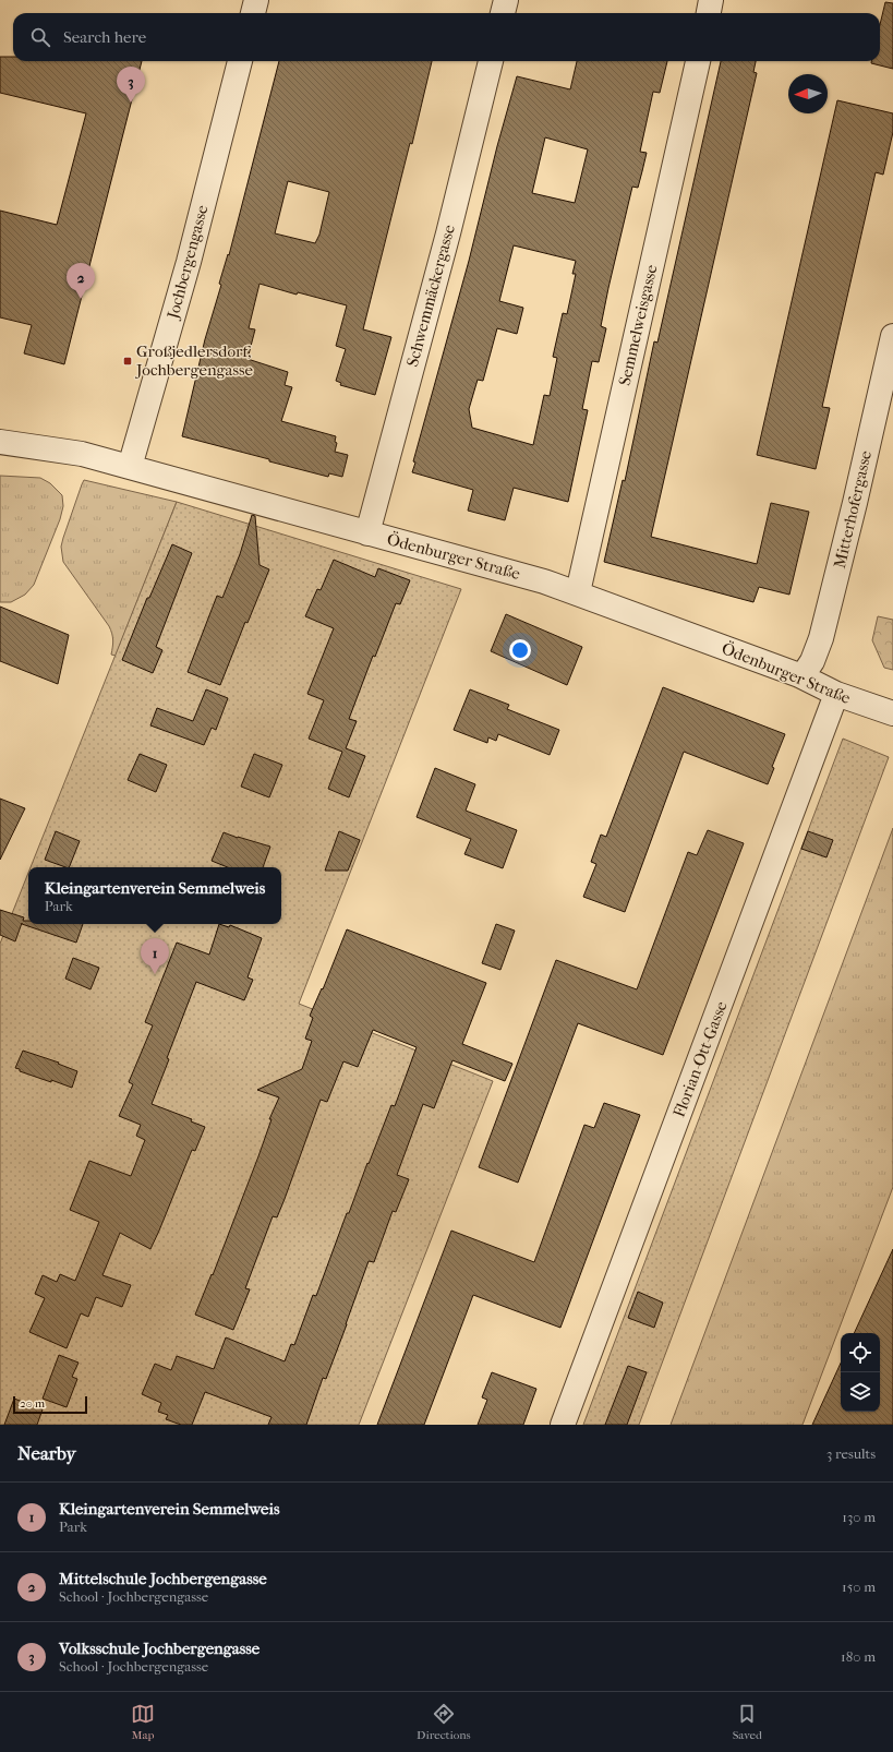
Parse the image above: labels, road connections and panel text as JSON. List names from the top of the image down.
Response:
{
  "streets": {
    "street": [
      "Jochbergengasse",
      "Schwemmäckergasse",
      "Semmelweisgasse",
      "Mitterhofergasse",
      "Ödenburger Straße",
      "Florian-Ott-Gasse"
    ]
  },
  "crossings": [
    ["Jochbergengasse", "Ödenburger Straße"],
    ["Schwemmäckergasse", "Ödenburger Straße"],
    ["Semmelweisgasse", "Ödenburger Straße"],
    ["Mitterhofergasse", "Ödenburger Straße"],
    ["Ödenburger Straße", "Florian-Ott-Gasse"]
  ],
  "places": {
    "transit": ["Großjedlersdorf, Jochbergengasse"]
  },
  "scale_bar": "20 m",
  "north": "left",
  "page": {
    "search": "Search here",
    "pins": ["3", "2", "1"],
    "popup": ["Kleingartenverein Semmelweis", "Park"],
    "scale": "20 m",
    "heading": ["Nearby", "3 results"],
    "list": [
      {
        "mark": "1",
        "name": "Kleingartenverein Semmelweis",
        "note": "Park",
        "value": "130 m"
      },
      {
        "mark": "2",
        "name": "Mittelschule Jochbergengasse",
        "note": "School · Jochbergengasse",
        "value": "150 m"
      },
      {
        "mark": "3",
        "name": "Volksschule Jochbergengasse",
        "note": "School · Jochbergengasse",
        "value": "180 m"
      }
    ],
    "nav": ["Map", "Directions", "Saved"]
  }
}
